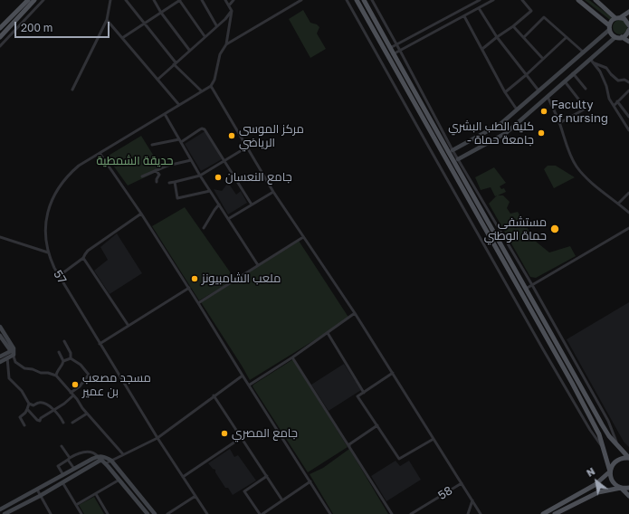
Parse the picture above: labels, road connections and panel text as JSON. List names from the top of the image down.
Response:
{
  "streets": {
    "street": ["57", "58"]
  },
  "parks": ["حديقة الشمطية"],
  "places": [
    "Faculty of nursing",
    "كلية الطب البشري - جامعة حماة",
    "مركز الموسى الرياضي",
    "جامع النعسان",
    "مستشفى حماة الوطني",
    "ملعب الشامبيونز",
    "مسجد مصعب بن عمير",
    "جامع المصري"
  ],
  "scale_bar": "200 m",
  "north": "top left"
}
